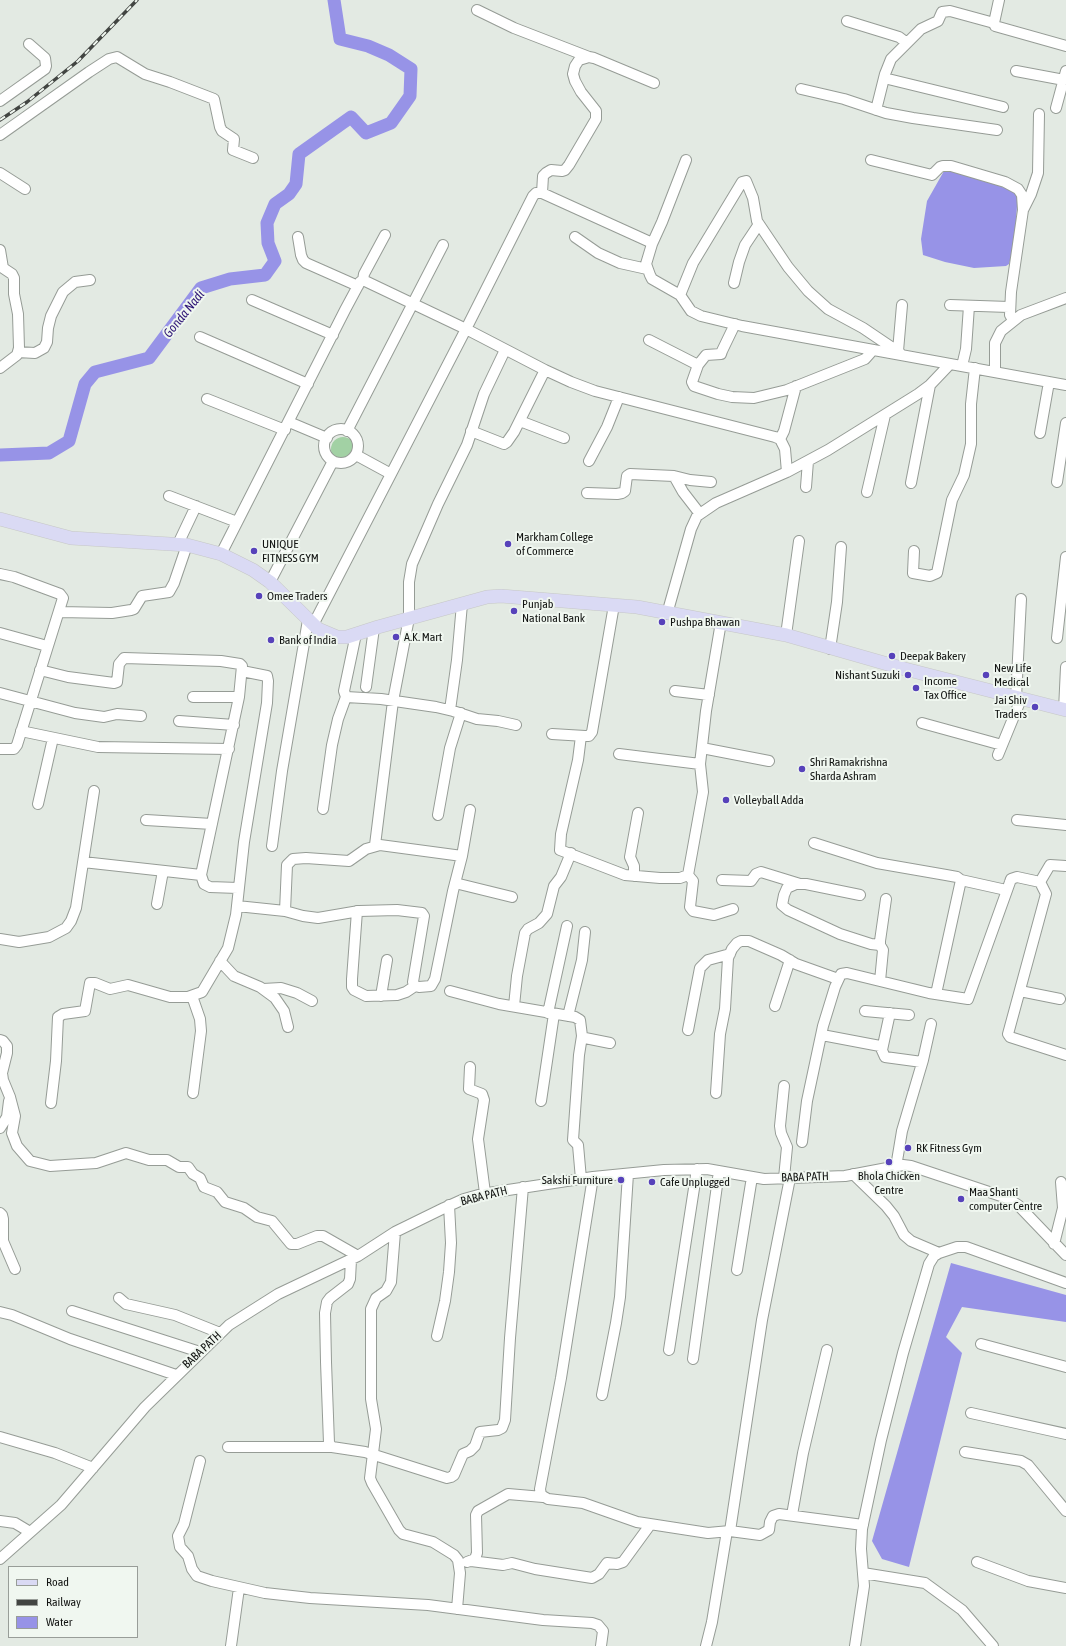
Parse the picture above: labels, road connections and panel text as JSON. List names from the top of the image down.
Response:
{
  "streets": {
    "street": ["BABA PATH"]
  },
  "water": ["Gonda Nadi"],
  "places": [
    "Markham College of Commerce",
    "UNIQUE FITNESS GYM",
    "Omee Traders",
    "Punjab National Bank",
    "Pushpa Bhawan",
    "A.K. Mart",
    "Bank of India",
    "Deepak Bakery",
    "Nishant Suzuki",
    "New Life Medical",
    "Income Tax Office",
    "Jai Shiv Traders",
    "Shri Ramakrishna Sharda Ashram",
    "Volleyball Adda",
    "RK Fitness Gym",
    "Bhola Chicken Centre",
    "Sakshi Furniture",
    "Cafe Unplugged",
    "Maa Shanti computer Centre"
  ],
  "legend": ["Road", "Railway", "Water"]
}
